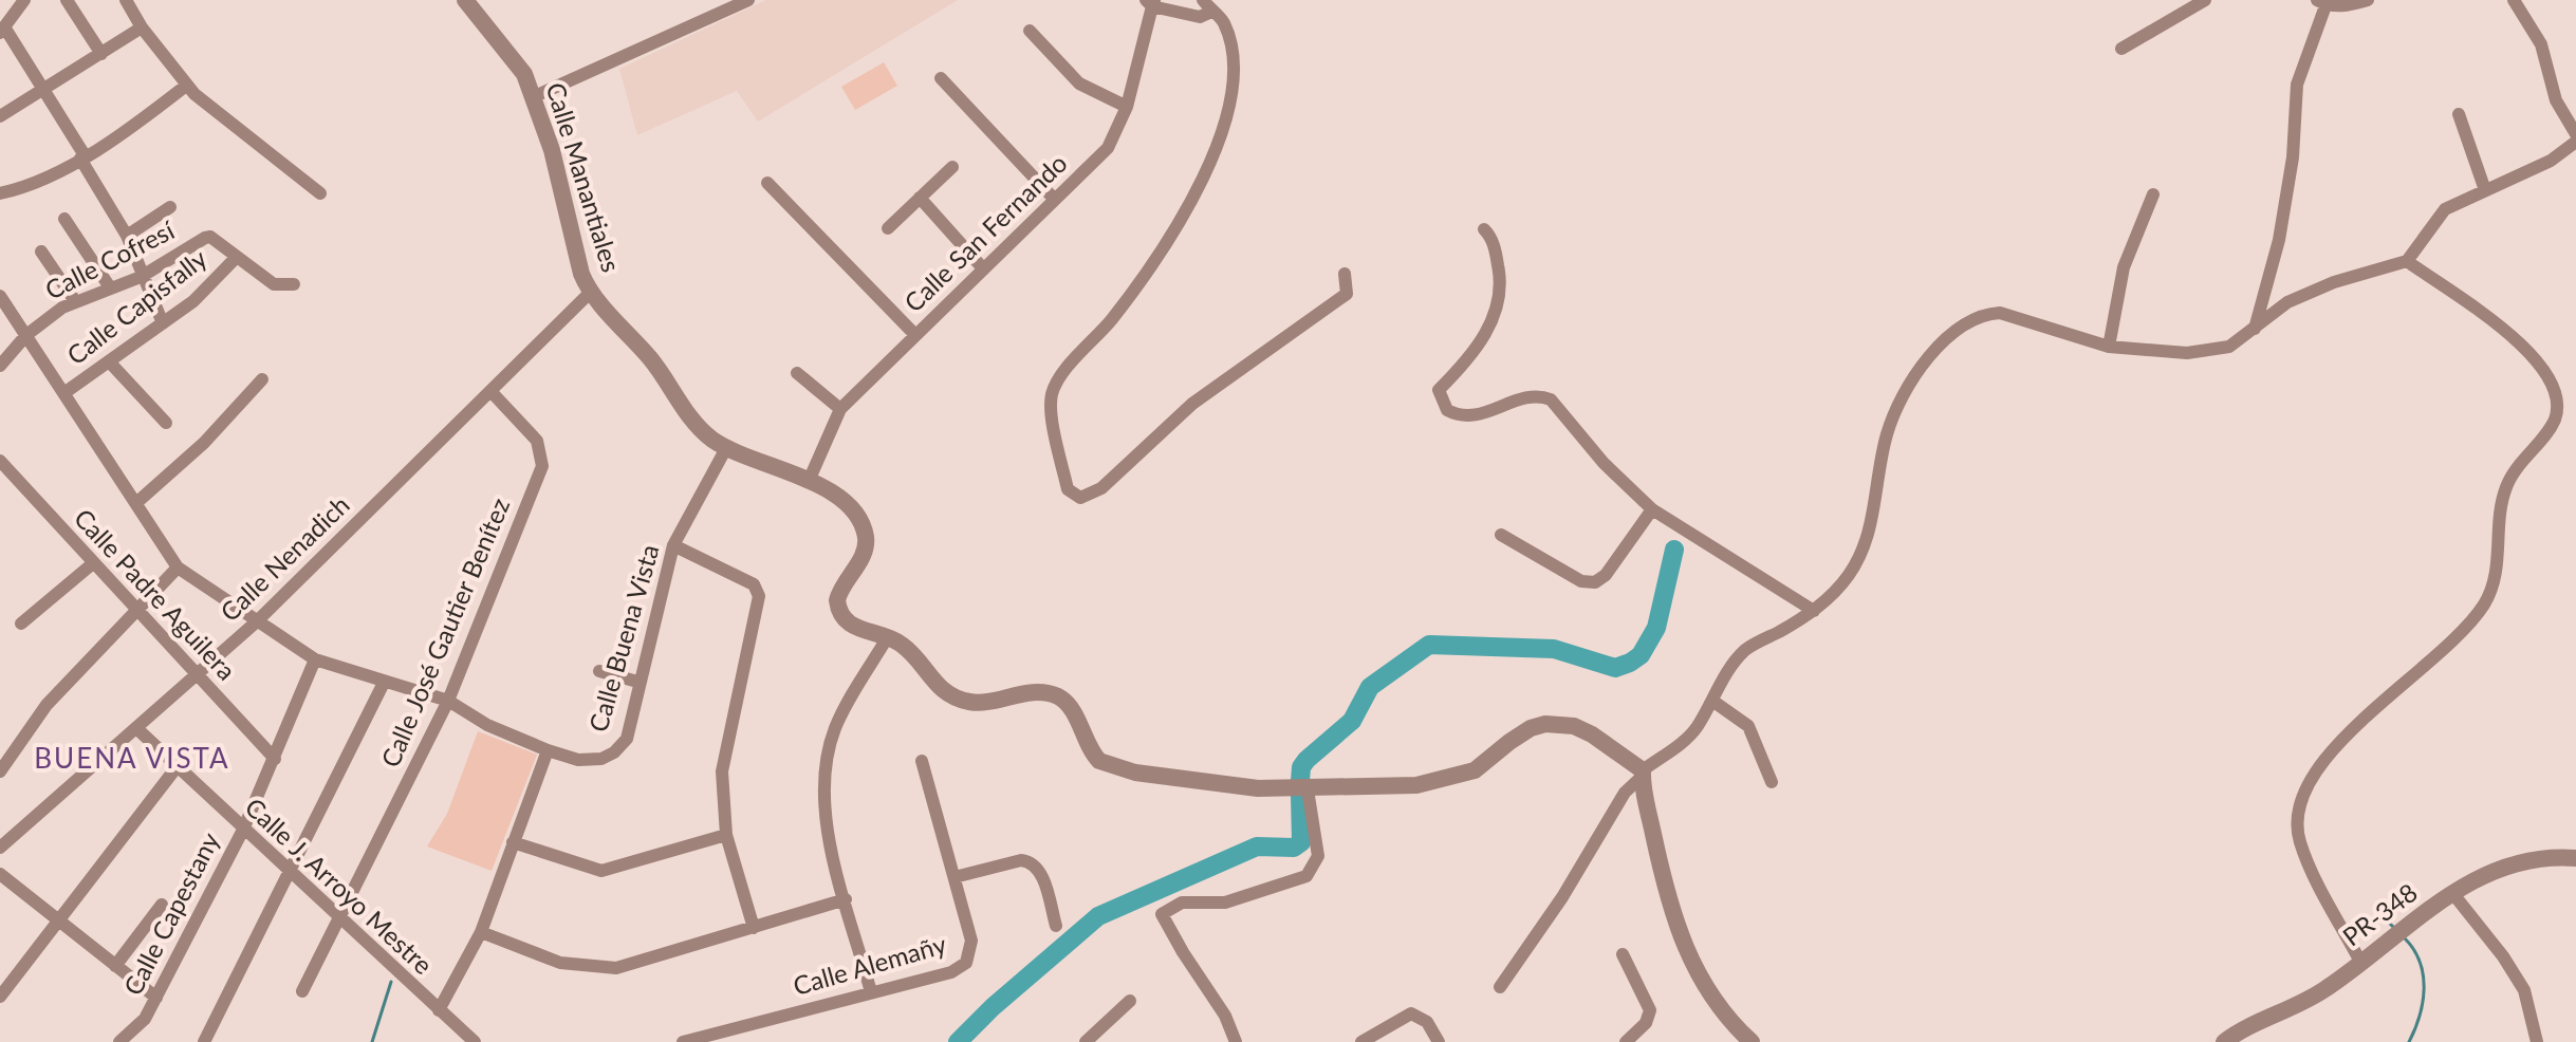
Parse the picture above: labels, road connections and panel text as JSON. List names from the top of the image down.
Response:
{
  "streets": {
    "street": [
      "Calle Manantiales",
      "Calle San Fernando",
      "Calle Cofresí",
      "Calle Capisfally",
      "Calle Nenadich",
      "Calle Padre Aguilera",
      "Calle José Gautier Benítez",
      "Calle Buena Vista",
      "Calle J. Arroyo Mestre",
      "Calle Capestany",
      "PR-348",
      "Calle Alemañy"
    ]
  },
  "crossings": [
    ["Calle Manantiales", "Calle San Fernando"],
    ["Calle Manantiales", "Calle Nenadich"],
    ["Calle Manantiales", "Calle Buena Vista"],
    ["Calle Cofresí", "Calle Capisfally"],
    ["Calle Cofresí", "Calle Buena Vista"],
    ["Calle Capisfally", "Calle Buena Vista"],
    ["Calle Nenadich", "Calle Padre Aguilera"],
    ["Calle Nenadich", "Calle José Gautier Benítez"],
    ["Calle Nenadich", "Calle Buena Vista"],
    ["Calle Nenadich", "Calle J. Arroyo Mestre"],
    ["Calle Padre Aguilera", "Calle Capestany"],
    ["Calle José Gautier Benítez", "Calle Buena Vista"],
    ["Calle José Gautier Benítez", "Calle J. Arroyo Mestre"],
    ["Calle Buena Vista", "Calle Capestany"],
    ["Calle J. Arroyo Mestre", "Calle Capestany"]
  ],
  "districts": ["BUENA VISTA"]
}
